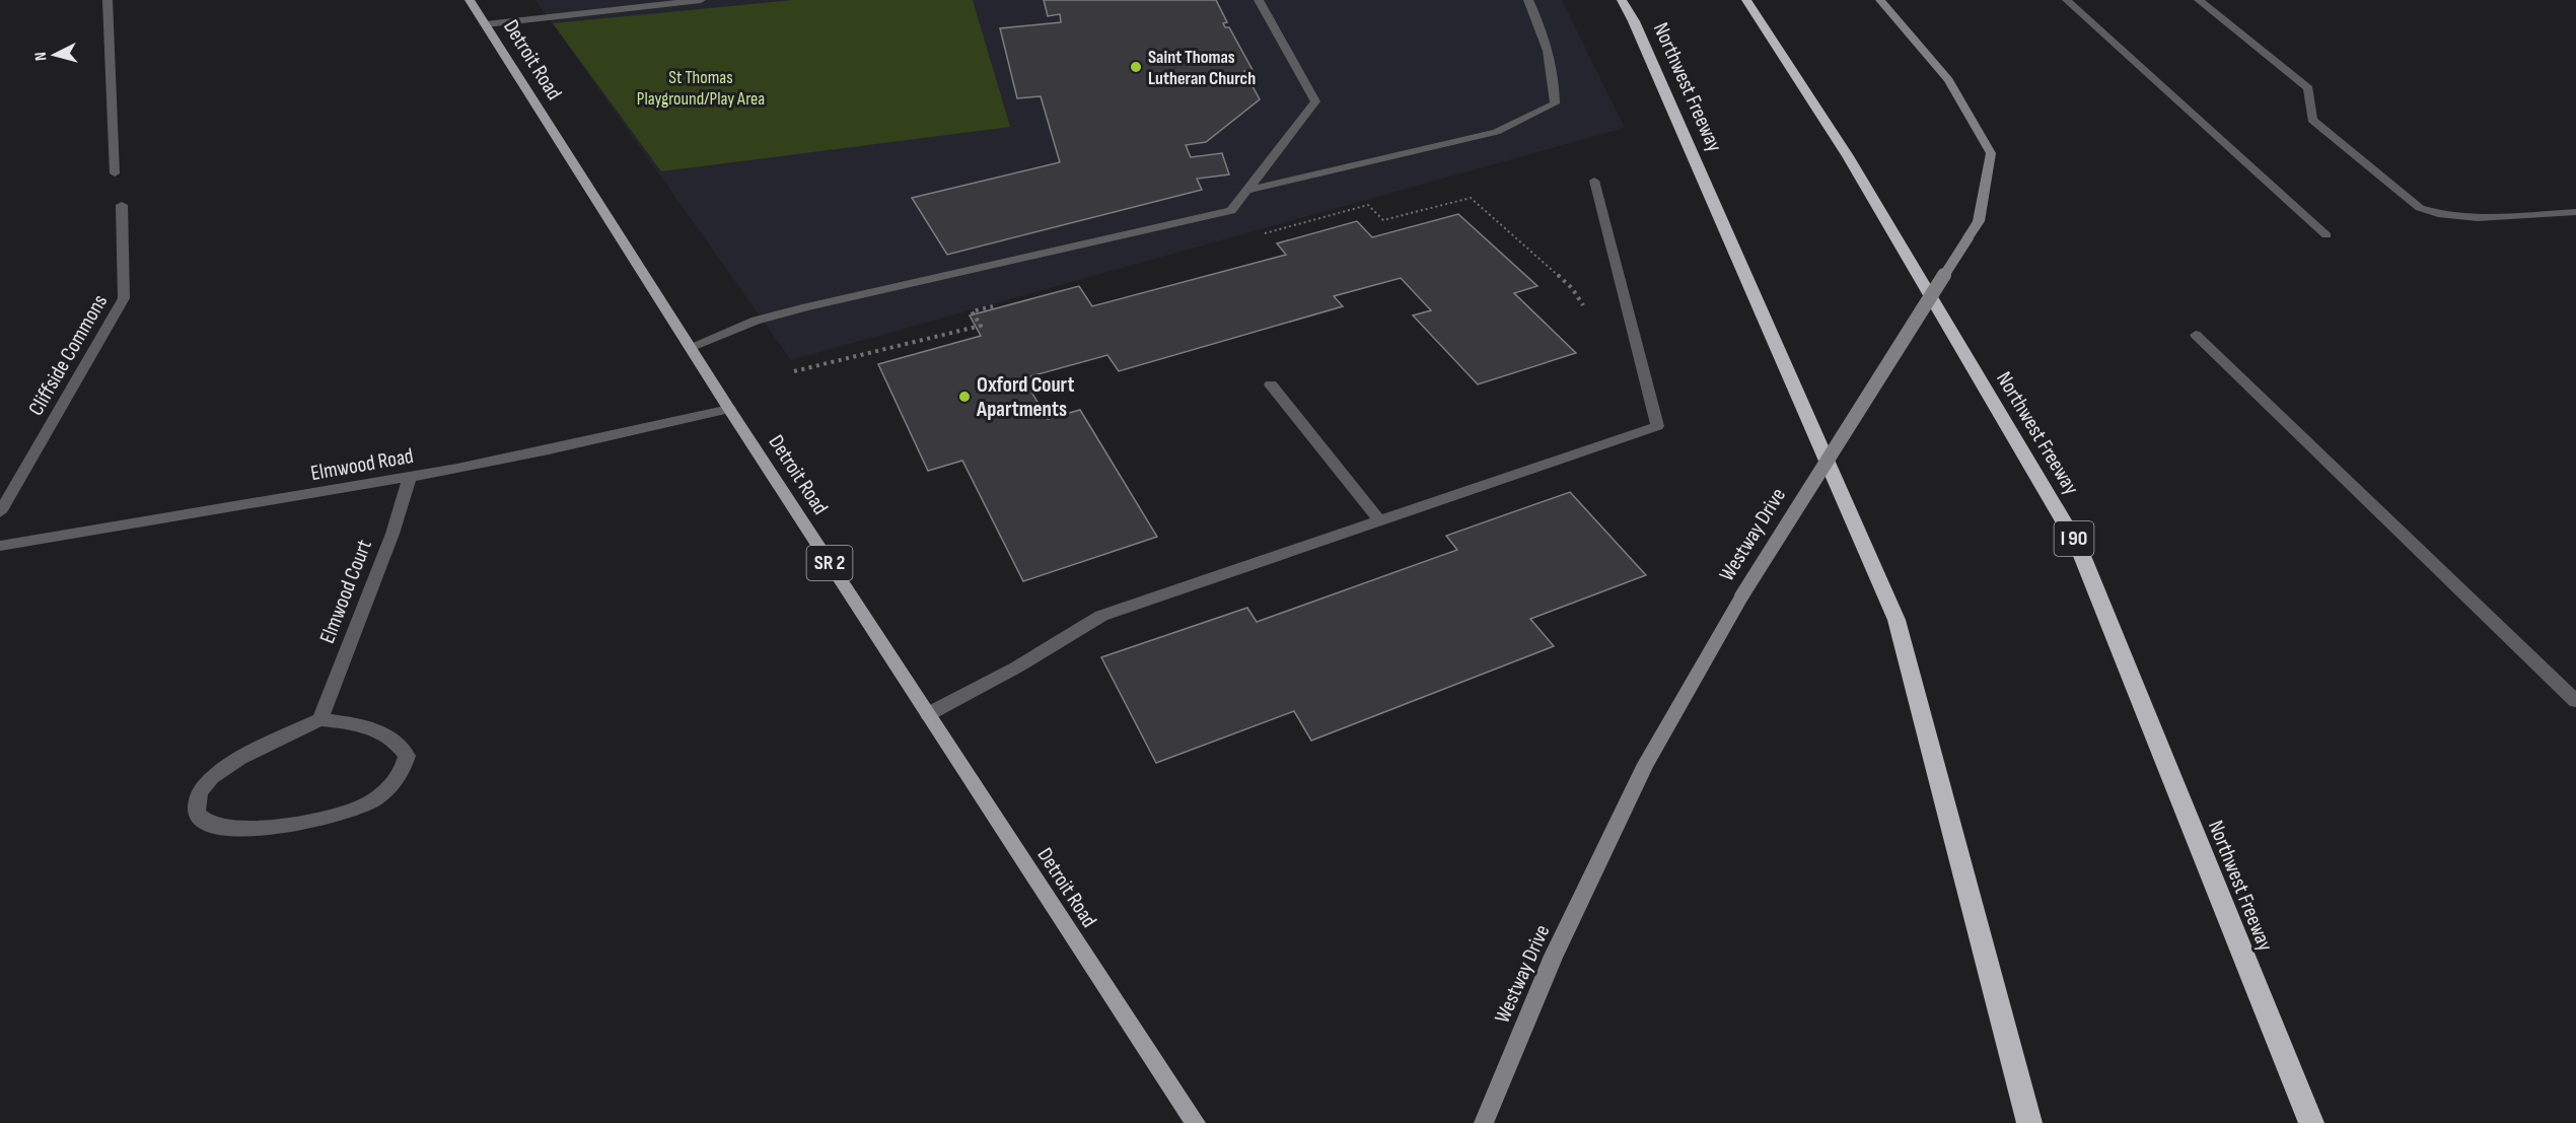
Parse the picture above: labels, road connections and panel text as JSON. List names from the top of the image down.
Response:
{
  "streets": {
    "highway": ["Northwest Freeway", "I 90"],
    "main road": ["Detroit Road", "Westway Drive", "SR 2"],
    "street": ["Cliffside Commons", "Elmwood Road", "Elmwood Court"]
  },
  "crossings": [
    ["Detroit Road", "Elmwood Road"],
    ["Elmwood Road", "Elmwood Court"]
  ],
  "parks": ["St Thomas Playground/Play Area"],
  "places": ["Saint Thomas Lutheran Church", "Oxford Court Apartments"],
  "north": "left"
}
